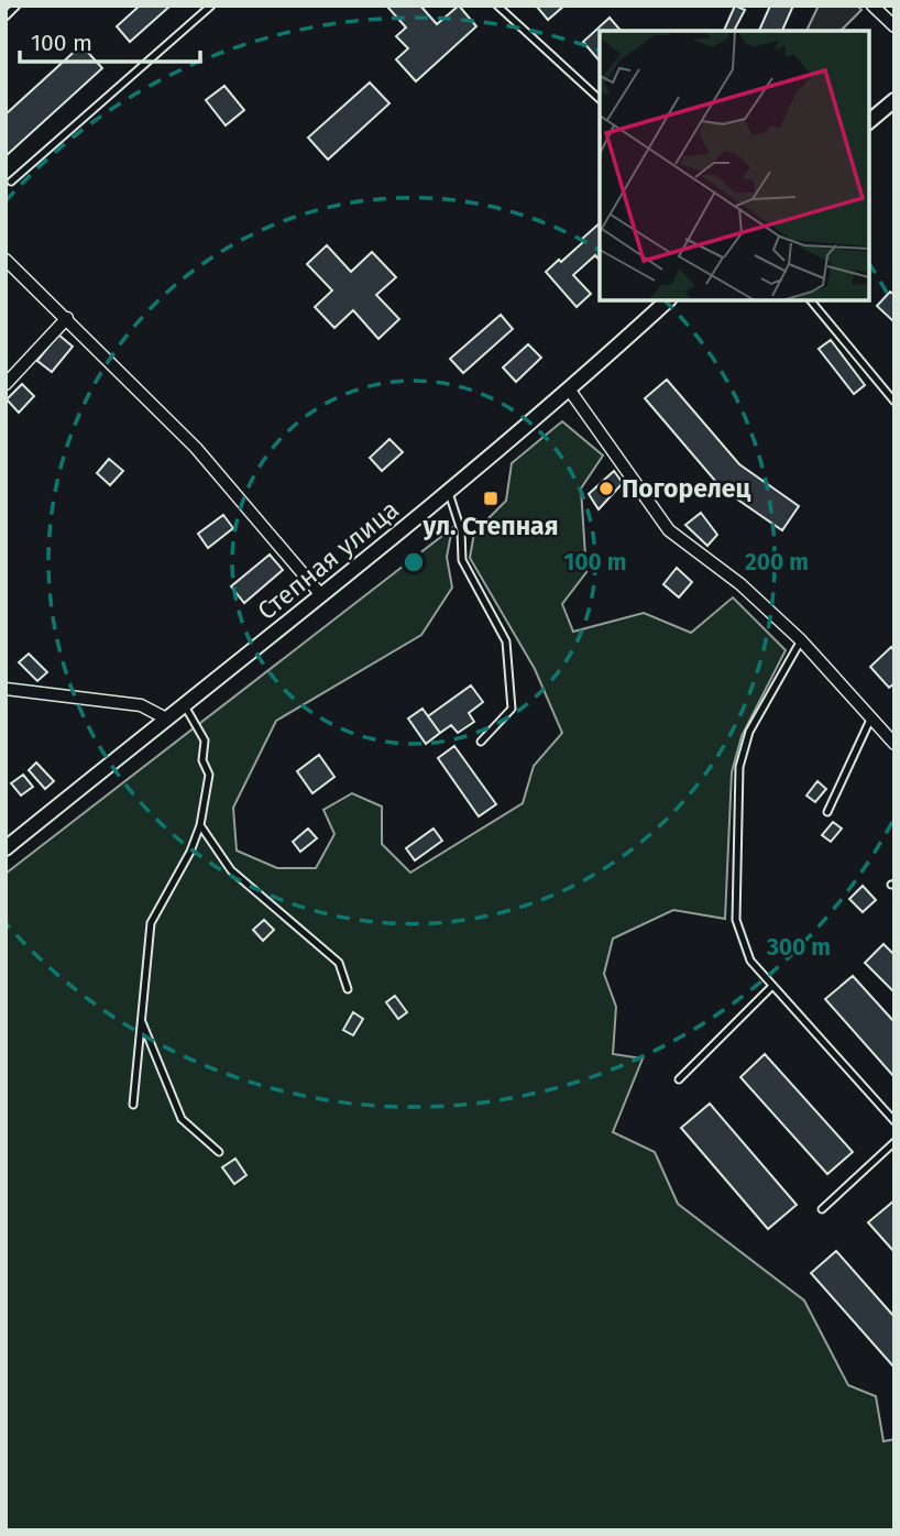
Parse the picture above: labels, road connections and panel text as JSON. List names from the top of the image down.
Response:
{
  "streets": {
    "street": ["Степная улица"]
  },
  "places": {
    "other": ["Погорелец"],
    "transit": ["ул. Степная"]
  },
  "scale_bar": "100 m",
  "rings": ["100 m", "200 m", "300 m"]
}
